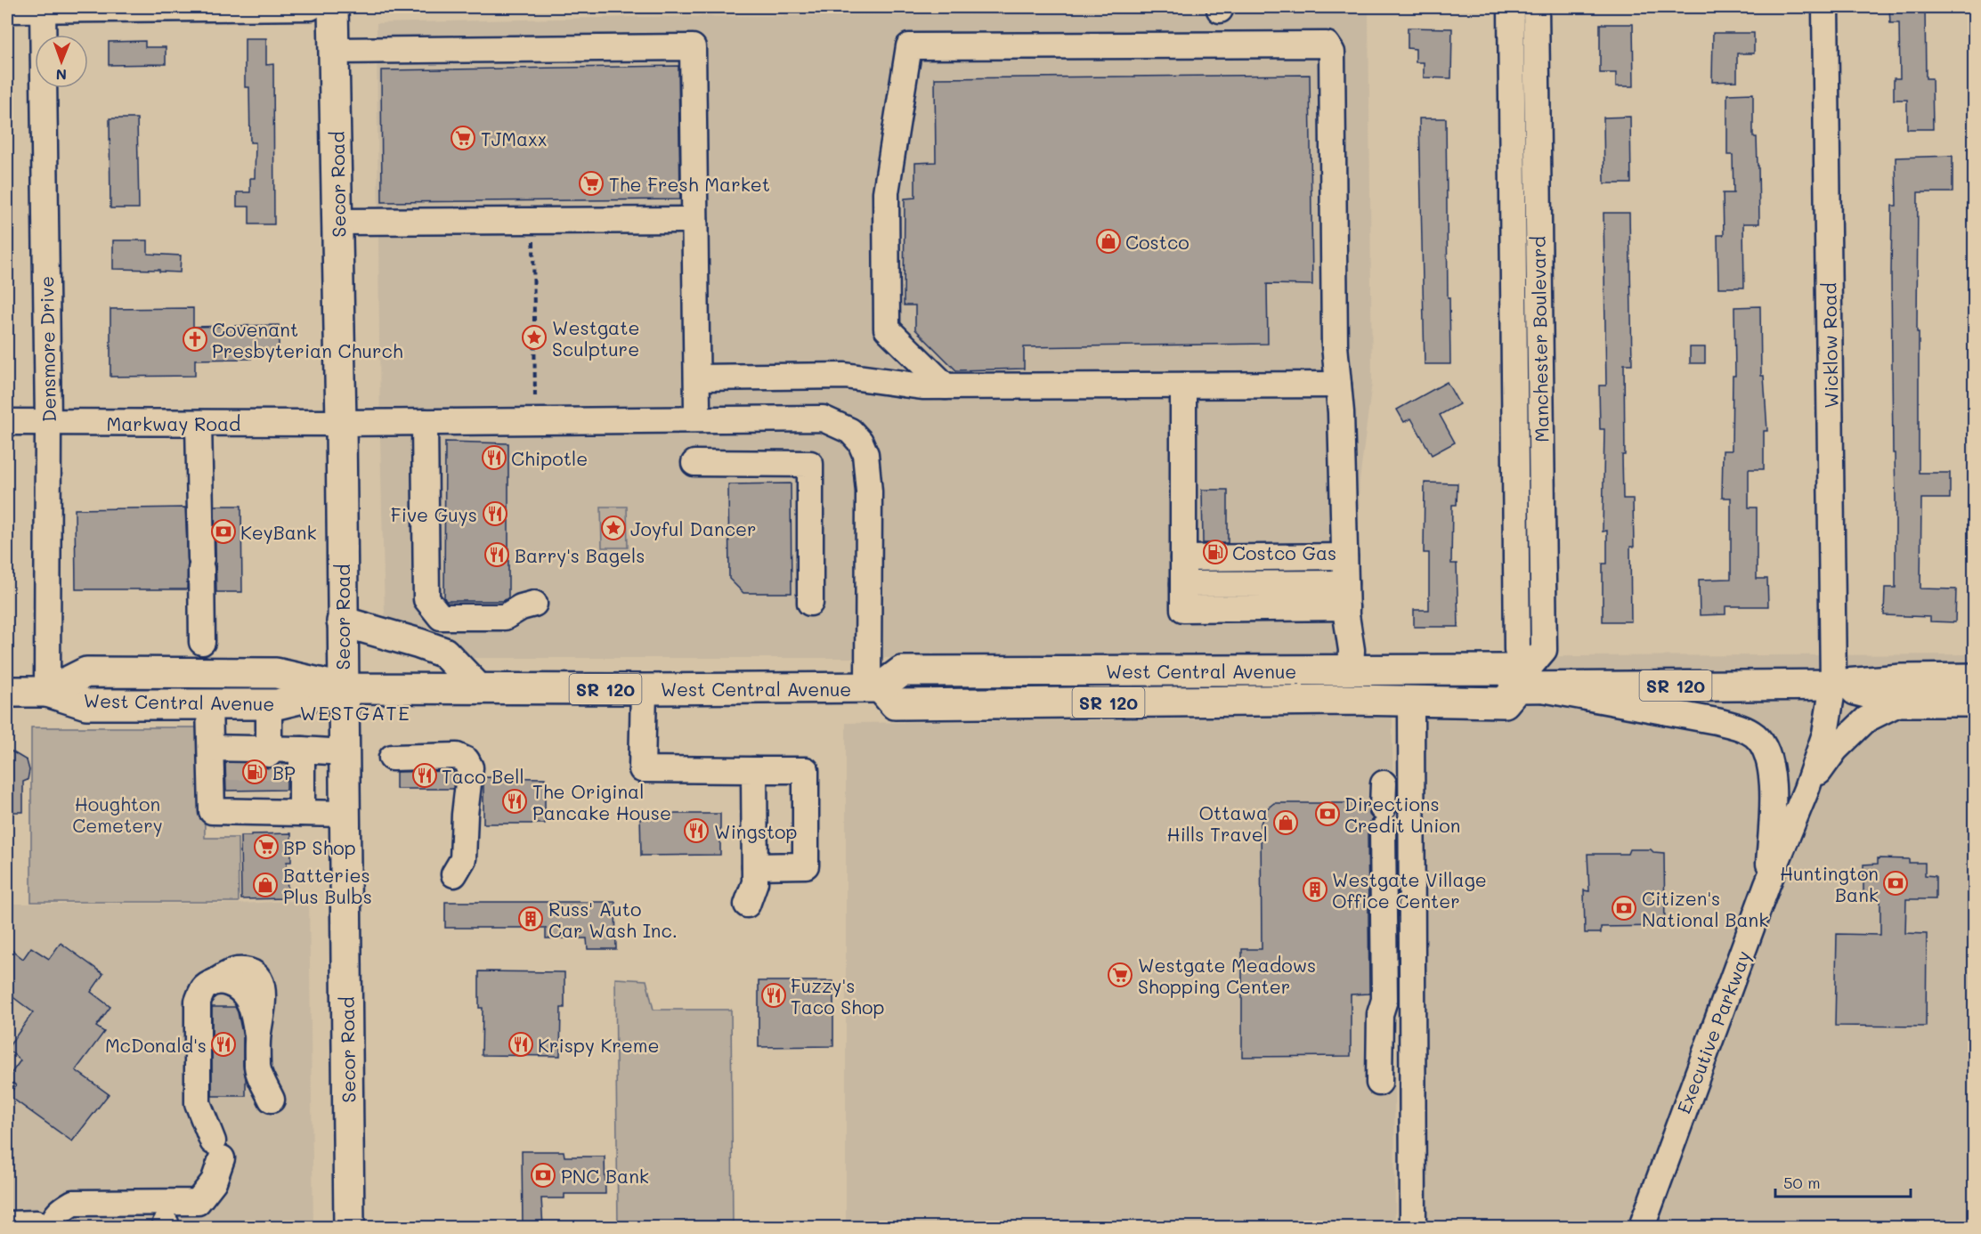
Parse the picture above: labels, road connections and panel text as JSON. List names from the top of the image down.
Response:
{
  "streets": {
    "main road": ["Secor Road", "West Central Avenue", "SR 120"],
    "street": [
      "Manchester Boulevard",
      "Wicklow Road",
      "Densmore Drive",
      "Markway Road",
      "Executive Parkway"
    ]
  },
  "crossings": [
    ["Secor Road", "Markway Road"],
    ["Secor Road", "West Central Avenue"],
    ["Manchester Boulevard", "West Central Avenue"],
    ["Manchester Boulevard", "SR 120"],
    ["Wicklow Road", "SR 120"],
    ["Wicklow Road", "Executive Parkway"],
    ["Densmore Drive", "Markway Road"],
    ["Densmore Drive", "West Central Avenue"],
    ["Markway Road", "West Central Avenue"],
    ["West Central Avenue", "SR 120"],
    ["SR 120", "Executive Parkway"]
  ],
  "districts": ["WESTGATE"],
  "parks": ["Houghton Cemetery"],
  "places": {
    "supermarket": [
      "TJMaxx",
      "The Fresh Market",
      "BP Shop",
      "Westgate Meadows Shopping Center"
    ],
    "shop": ["Costco", "Ottawa Hills Travel", "Batteries Plus Bulbs"],
    "place": ["Westgate Sculpture", "Joyful Dancer"],
    "church": ["Covenant Presbyterian Church"],
    "restaurant": [
      "Chipotle",
      "Five Guys",
      "Barry's Bagels",
      "Taco Bell",
      "The Original Pancake House",
      "Wingstop",
      "Fuzzy's Taco Shop",
      "McDonald's",
      "Krispy Kreme"
    ],
    "bank": [
      "KeyBank",
      "Directions Credit Union",
      "Huntington Bank",
      "Citizen's National Bank",
      "PNC Bank"
    ],
    "fuel station": ["Costco Gas", "BP"],
    "building": ["Westgate Village Office Center", "Russ' Auto Car Wash Inc."]
  },
  "scale_bar": "50 m",
  "north": "bottom"
}
